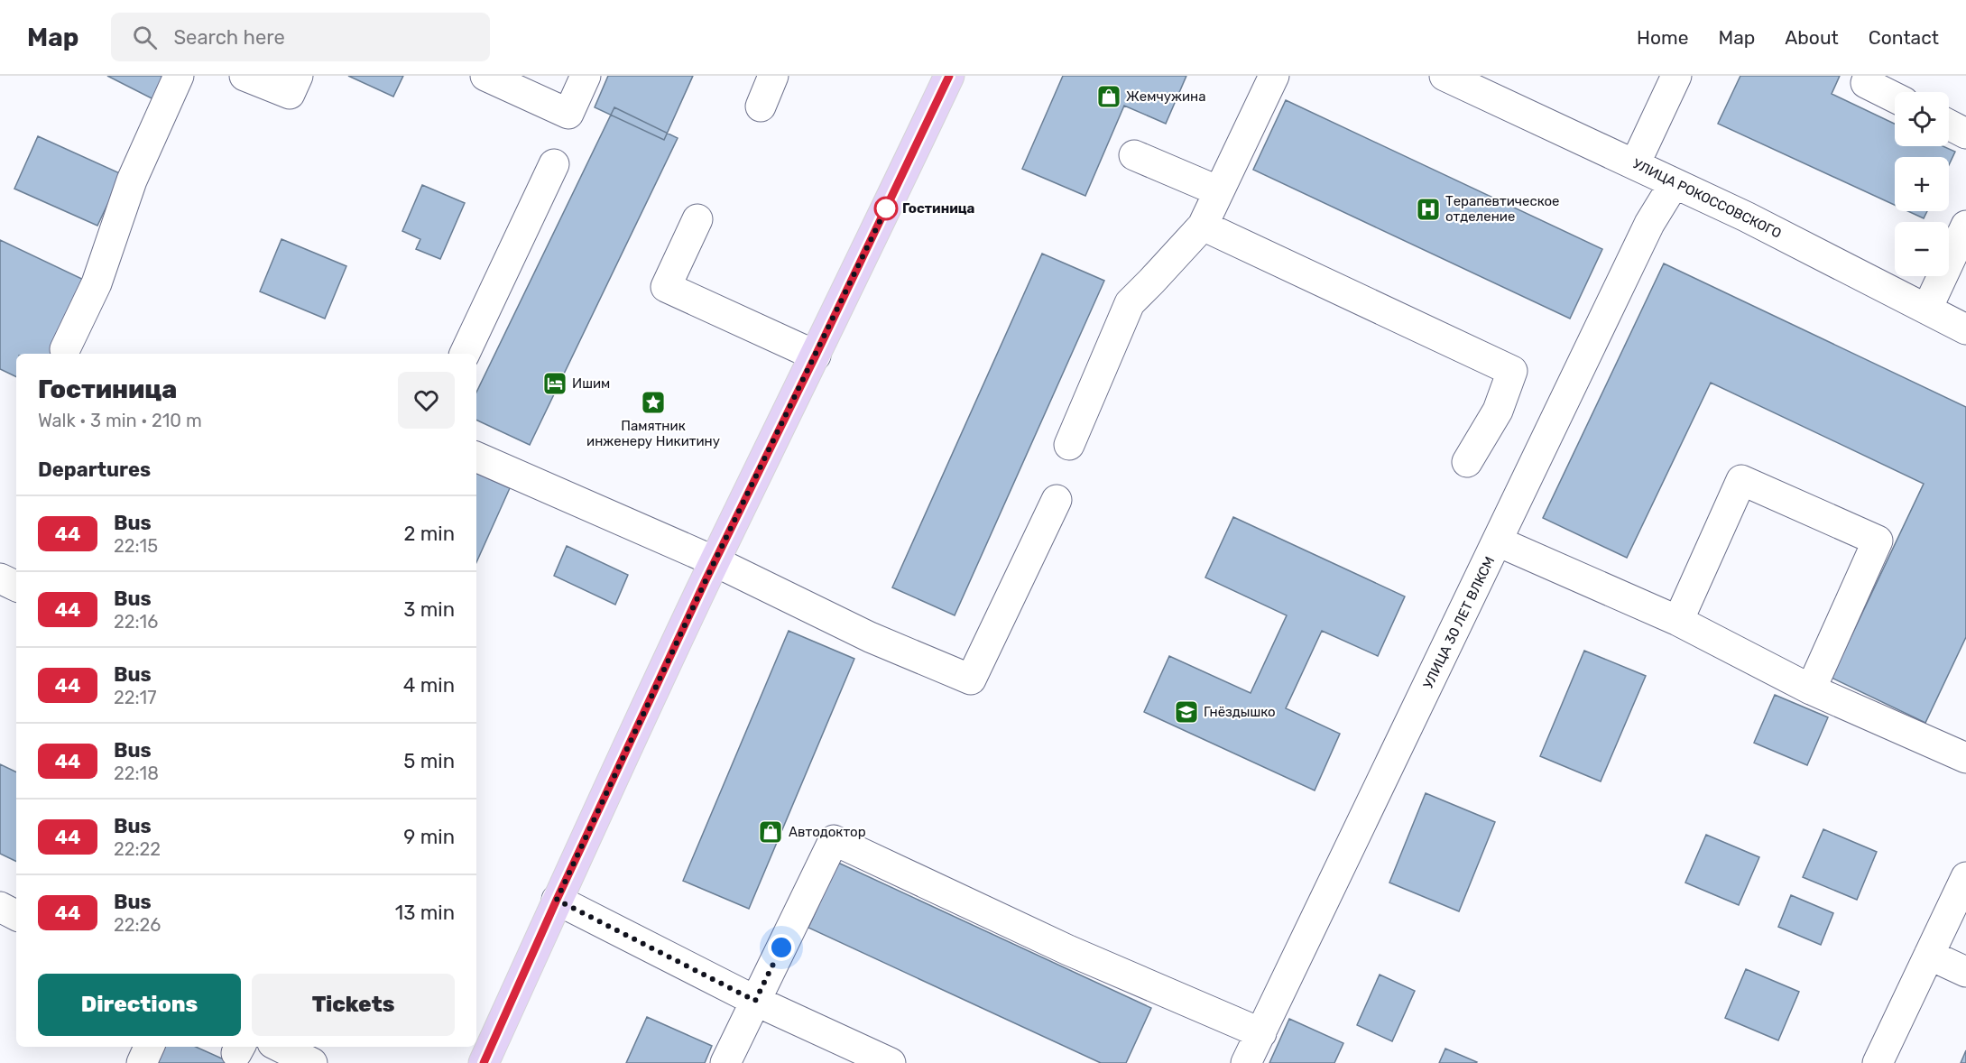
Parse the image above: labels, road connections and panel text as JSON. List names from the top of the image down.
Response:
{
  "streets": {
    "street": ["УЛИЦА РОКОССОВСКОГО", "УЛИЦА 30 ЛЕТ ВЛКСМ"]
  },
  "crossings": [
    ["УЛИЦА РОКОССОВСКОГО", "УЛИЦА 30 ЛЕТ ВЛКСМ"]
  ],
  "places": {
    "shop": ["Жемчужина", "Автодоктор"],
    "other": ["Гостиница"],
    "hospital": ["Терапевтическое отделение"],
    "hotel": ["Ишим"],
    "place": ["Памятник инженеру Никитину"],
    "school or university": ["Гнёздышко"]
  },
  "lines": ["bus line 44"],
  "page": {
    "header": "Map",
    "search": "Search here",
    "nav": [
      "Home",
      "Map",
      "About",
      "Contact"
    ],
    "map_buttons": ["+", "−"],
    "heading": [
      ["Гостиница", "Walk · 3 min · 210 m"],
      "Departures"
    ],
    "list": [
      {
        "mark": "44",
        "name": "Bus",
        "note": "22:15",
        "value": "2 min"
      },
      {
        "mark": "44",
        "name": "Bus",
        "note": "22:16",
        "value": "3 min"
      },
      {
        "mark": "44",
        "name": "Bus",
        "note": "22:17",
        "value": "4 min"
      },
      {
        "mark": "44",
        "name": "Bus",
        "note": "22:18",
        "value": "5 min"
      },
      {
        "mark": "44",
        "name": "Bus",
        "note": "22:22",
        "value": "9 min"
      },
      {
        "mark": "44",
        "name": "Bus",
        "note": "22:26",
        "value": "13 min"
      }
    ],
    "buttons": ["Directions", "Tickets"]
  }
}
